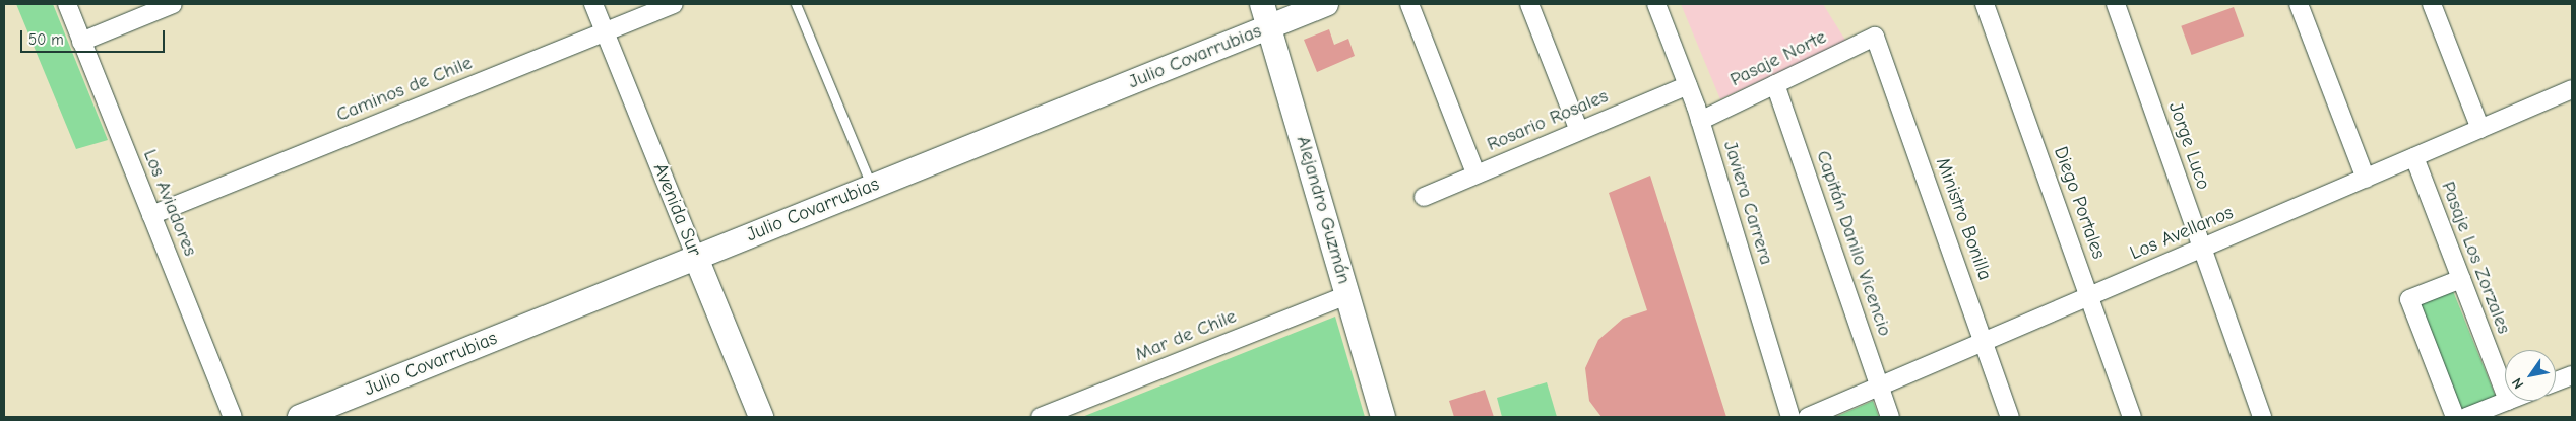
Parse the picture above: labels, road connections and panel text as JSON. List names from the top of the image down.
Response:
{
  "streets": {
    "street": [
      "Julio Covarrubias",
      "Pasaje Norte",
      "Caminos de Chile",
      "Rosario Rosales",
      "Jorge Luco",
      "Los Aviadores",
      "Javiera Carrera",
      "Diego Portales",
      "Avenida Sur",
      "Alejandro Guzmán",
      "Ministro Bonilla",
      "Los Avellanos",
      "Capitán Danilo Vicencio",
      "Pasaje Los Zorzales",
      "Mar de Chile"
    ]
  },
  "crossings": [
    ["Julio Covarrubias", "Avenida Sur"],
    ["Julio Covarrubias", "Alejandro Guzmán"],
    ["Pasaje Norte", "Javiera Carrera"],
    ["Pasaje Norte", "Ministro Bonilla"],
    ["Pasaje Norte", "Capitán Danilo Vicencio"],
    ["Caminos de Chile", "Los Aviadores"],
    ["Caminos de Chile", "Avenida Sur"],
    ["Rosario Rosales", "Javiera Carrera"],
    ["Jorge Luco", "Los Avellanos"],
    ["Diego Portales", "Los Avellanos"],
    ["Alejandro Guzmán", "Mar de Chile"],
    ["Ministro Bonilla", "Los Avellanos"],
    ["Los Avellanos", "Capitán Danilo Vicencio"],
    ["Los Avellanos", "Pasaje Los Zorzales"]
  ],
  "scale_bar": "50 m",
  "north": "bottom left"
}
